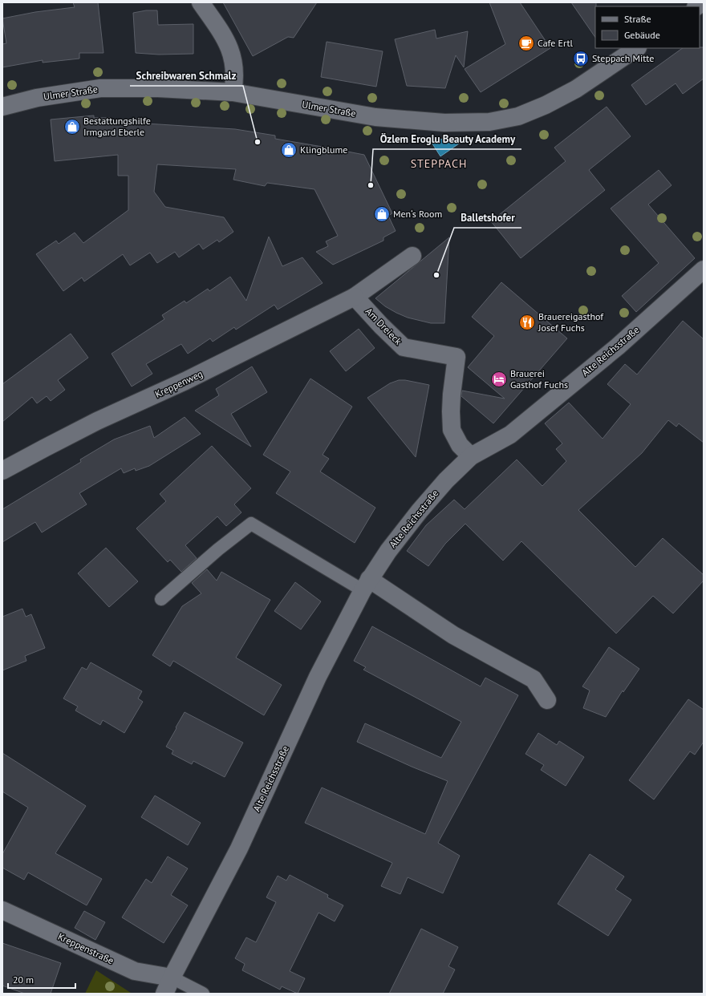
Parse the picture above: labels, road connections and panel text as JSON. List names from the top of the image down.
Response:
{
  "streets": {
    "street": [
      "Ulmer Straße",
      "Am Dreieck",
      "Alte Reichsstraße",
      "Kreppenweg",
      "Kreppenstraße"
    ]
  },
  "crossings": [
    ["Am Dreieck", "Alte Reichsstraße"],
    ["Am Dreieck", "Kreppenweg"],
    ["Alte Reichsstraße", "Kreppenstraße"]
  ],
  "districts": ["STEPPACH"],
  "places": {
    "cafe": ["Cafe Ertl"],
    "bus stop": ["Steppach Mitte"],
    "shop": ["Bestattungshilfe Irmgard Eberle", "Klingblume", "Men‘s Room"],
    "other": ["Schreibwaren Schmalz", "Özlem Eroglu Beauty Academy", "Balletshofer"],
    "restaurant": ["Brauereigasthof Josef Fuchs"],
    "hotel": ["Brauerei Gasthof Fuchs"]
  },
  "legend": ["Straße", "Gebäude"],
  "scale_bar": "20 m"
}
